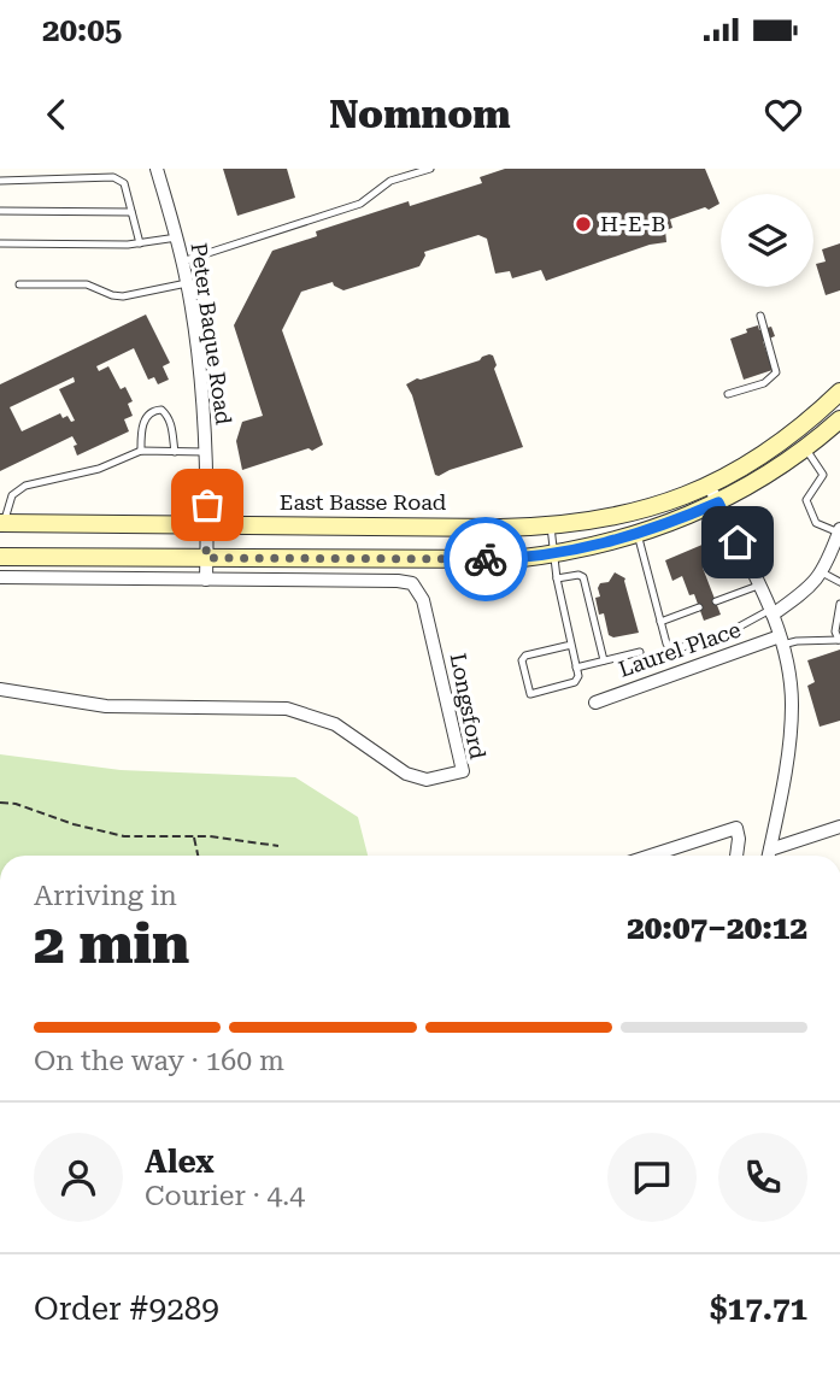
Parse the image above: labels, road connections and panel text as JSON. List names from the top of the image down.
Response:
{
  "streets": {
    "main road": ["East Basse Road"],
    "street": ["Peter Baque Road", "Laurel Place", "Longsford"]
  },
  "crossings": [
    ["Peter Baque Road", "East Basse Road"]
  ],
  "places": ["H-E-B"],
  "page": {
    "status": "20:05",
    "header": "Nomnom",
    "heading": ["2 min", "Arriving in", "20:07–20:12"],
    "panel": [
      "Alex",
      "Courier · 4.4",
      "Order #9289",
      "$17.71"
    ],
    "bar": "On the way · 160 m"
  }
}
